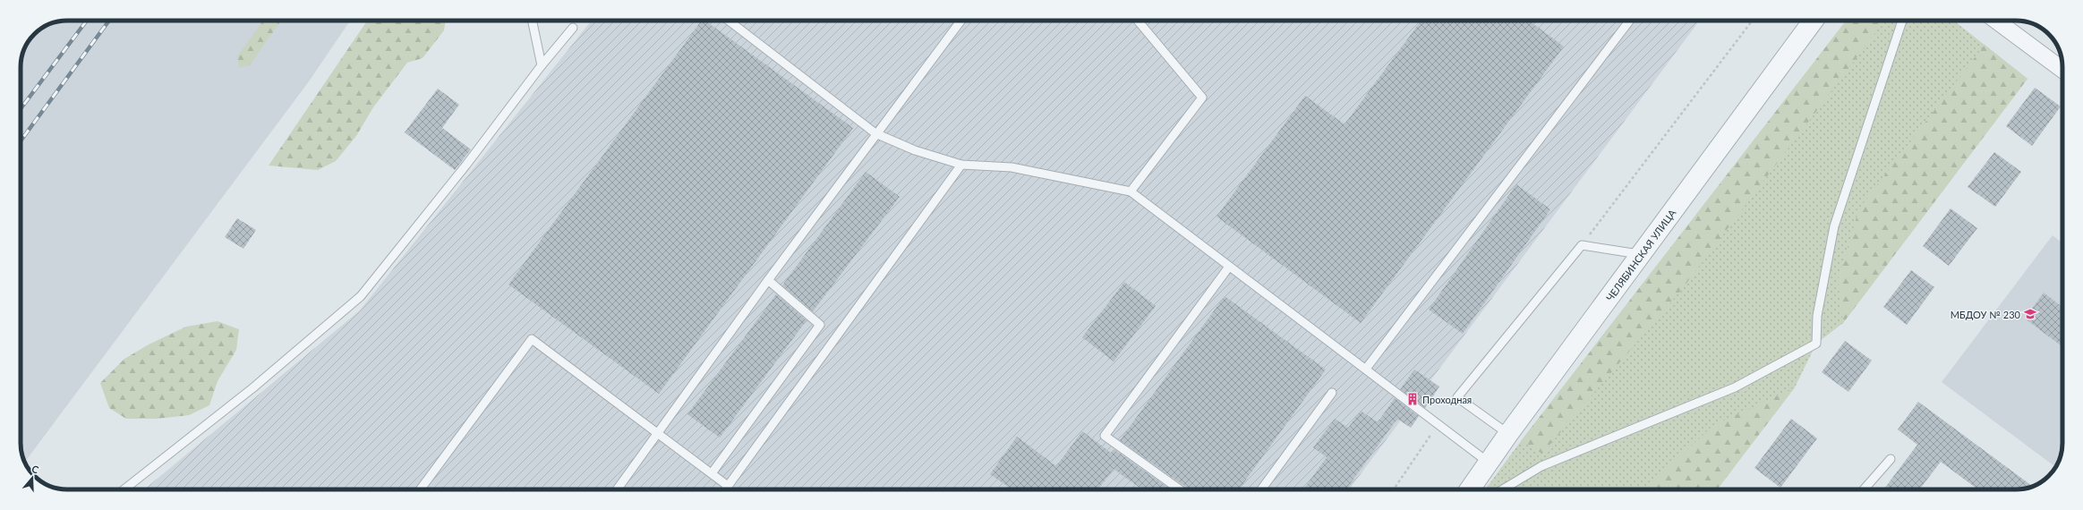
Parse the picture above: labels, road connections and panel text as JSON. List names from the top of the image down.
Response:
{
  "streets": {
    "street": ["ЧЕЛЯБИНСКАЯ УЛИЦА"]
  },
  "places": {
    "school or university": ["МБДОУ № 230"],
    "building": ["Проходная"]
  },
  "north": "top"
}
